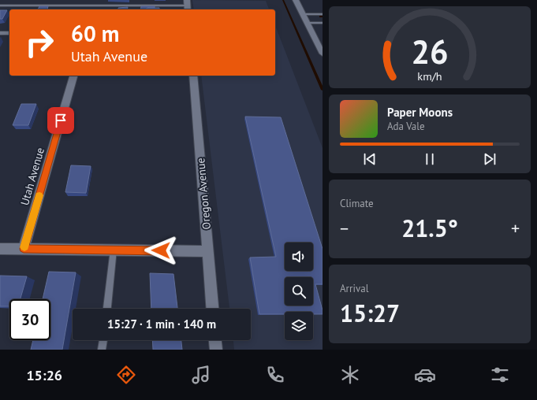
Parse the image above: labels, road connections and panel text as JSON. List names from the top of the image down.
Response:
{
  "streets": {
    "street": ["Utah Avenue", "Oregon Avenue"]
  },
  "page": {
    "turn": ["60 m", "Utah Avenue"],
    "song": ["Paper Moons", "Ada Vale"],
    "tile": [
      "Climate",
      ["Arrival", "15:27"]
    ],
    "heat": ["−", "21.5°", "+"],
    "limit": "30",
    "trip": "15:27 · 1 min · 140 m",
    "tabs": "15:26",
    "gauge": ["26", "km/h"]
  }
}
